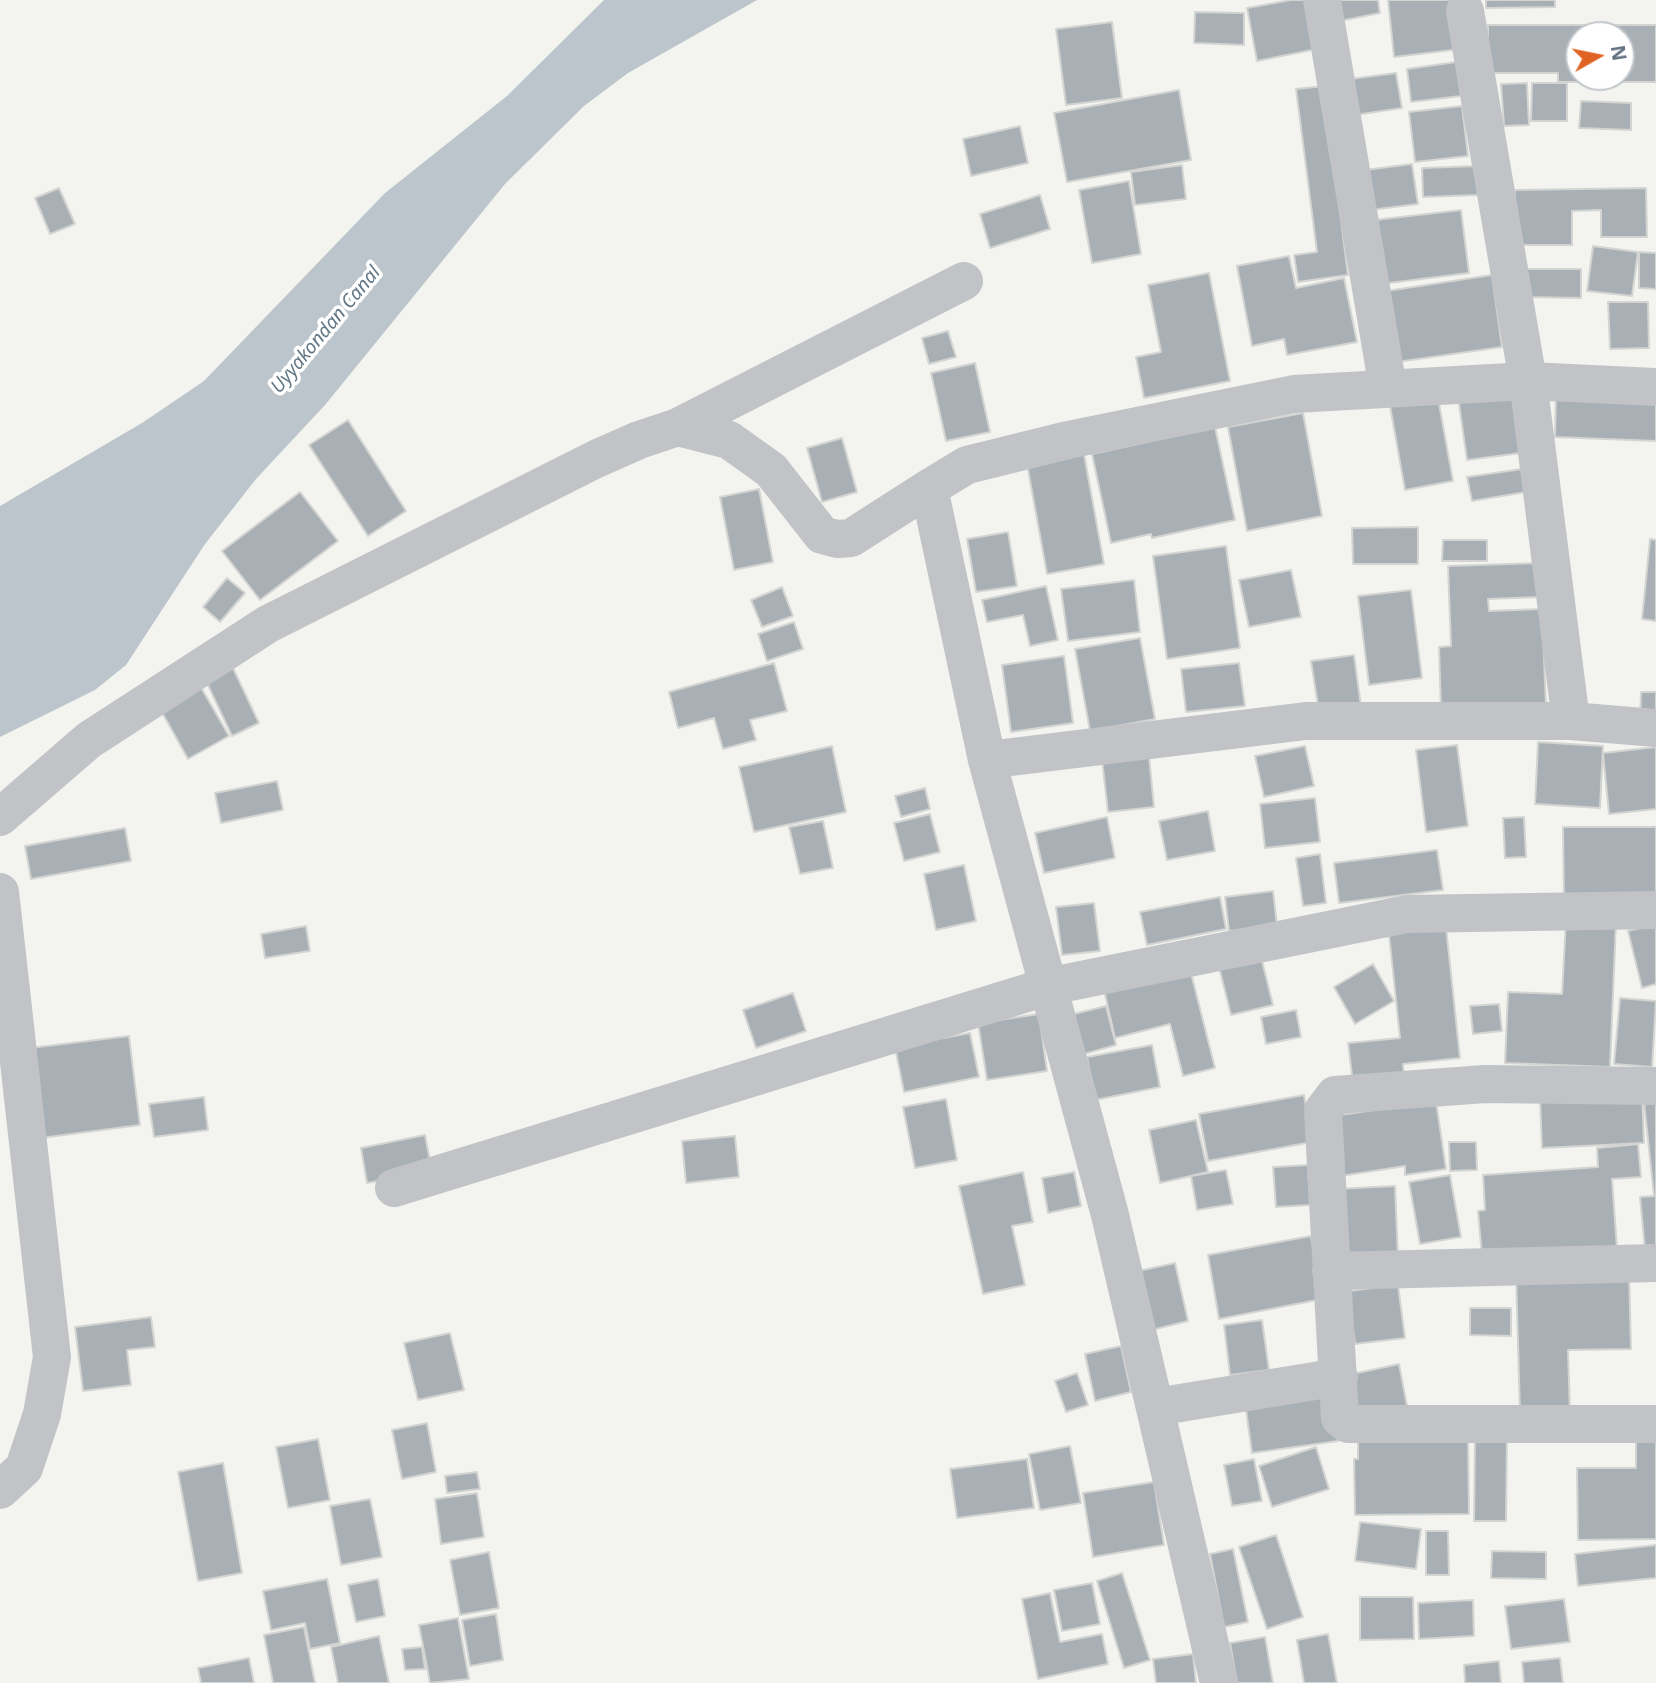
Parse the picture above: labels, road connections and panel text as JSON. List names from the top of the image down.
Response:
{
  "water": ["Uyyakondan Canal"],
  "north": "right"
}
